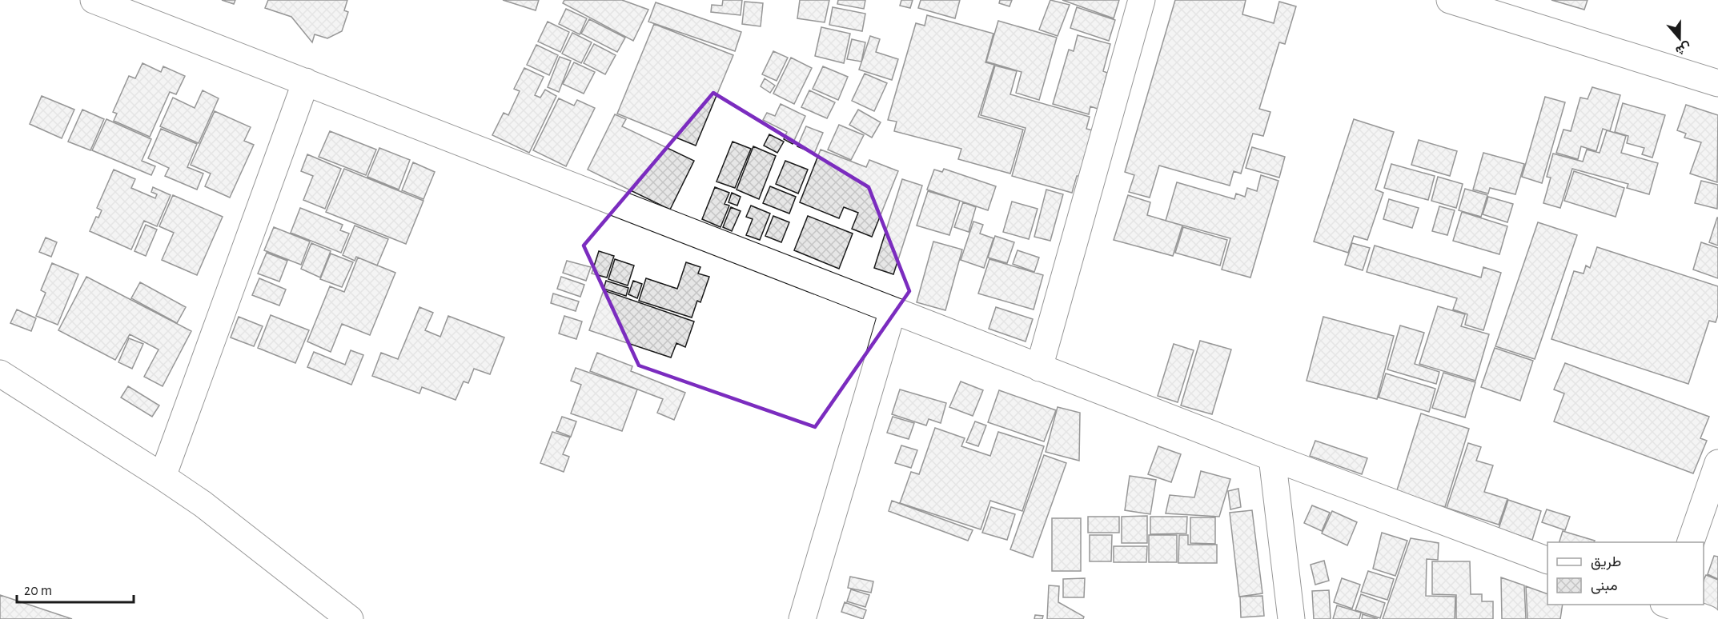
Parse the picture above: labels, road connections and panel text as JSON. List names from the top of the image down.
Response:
{
  "legend": ["طريق", "مبنى"],
  "scale_bar": "20 m",
  "north": "bottom"
}
